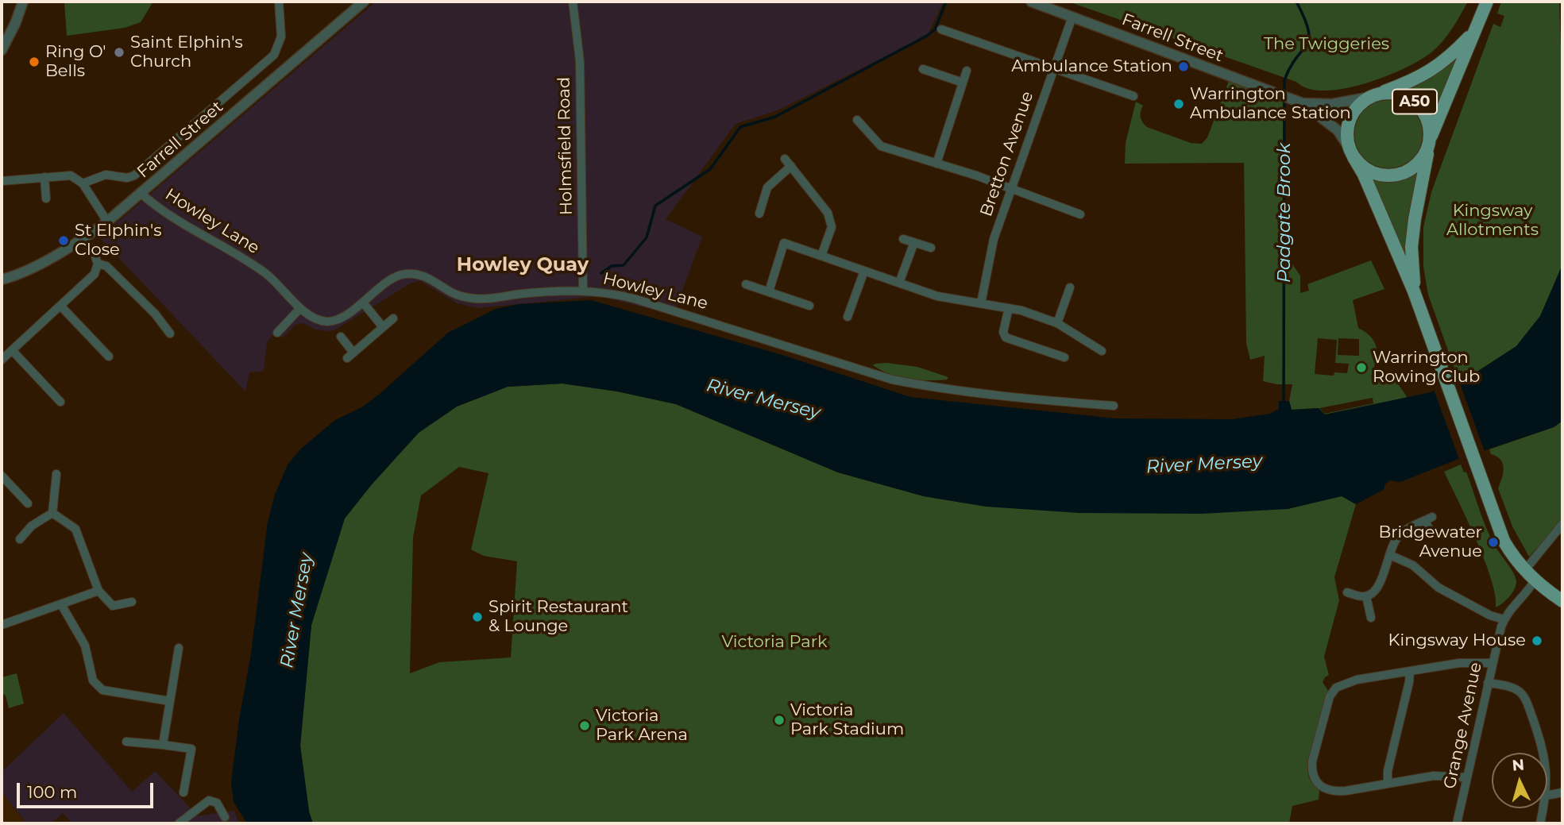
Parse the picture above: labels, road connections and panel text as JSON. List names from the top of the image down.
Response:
{
  "streets": {
    "main road": ["A50"],
    "street": [
      "Farrell Street",
      "Holmsfield Road",
      "Bretton Avenue",
      "Howley Lane",
      "Grange Avenue"
    ]
  },
  "crossings": [
    ["Farrell Street", "A50"],
    ["Farrell Street", "Bretton Avenue"],
    ["Farrell Street", "Howley Lane"],
    ["A50", "Grange Avenue"],
    ["Holmsfield Road", "Howley Lane"]
  ],
  "districts": ["Howley Quay"],
  "water": ["Padgate Brook", "River Mersey"],
  "parks": ["The Twiggeries", "Kingsway Allotments", "Victoria Park"],
  "places": [
    "Saint Elphin's Church",
    "Ring O' Bells",
    "Ambulance Station",
    "Warrington Ambulance Station",
    "St Elphin's Close",
    "Warrington Rowing Club",
    "Bridgewater Avenue",
    "Spirit Restaurant & Lounge",
    "Kingsway House",
    "Victoria Park Stadium",
    "Victoria Park Arena"
  ],
  "scale_bar": "100 m",
  "north": "top"
}
